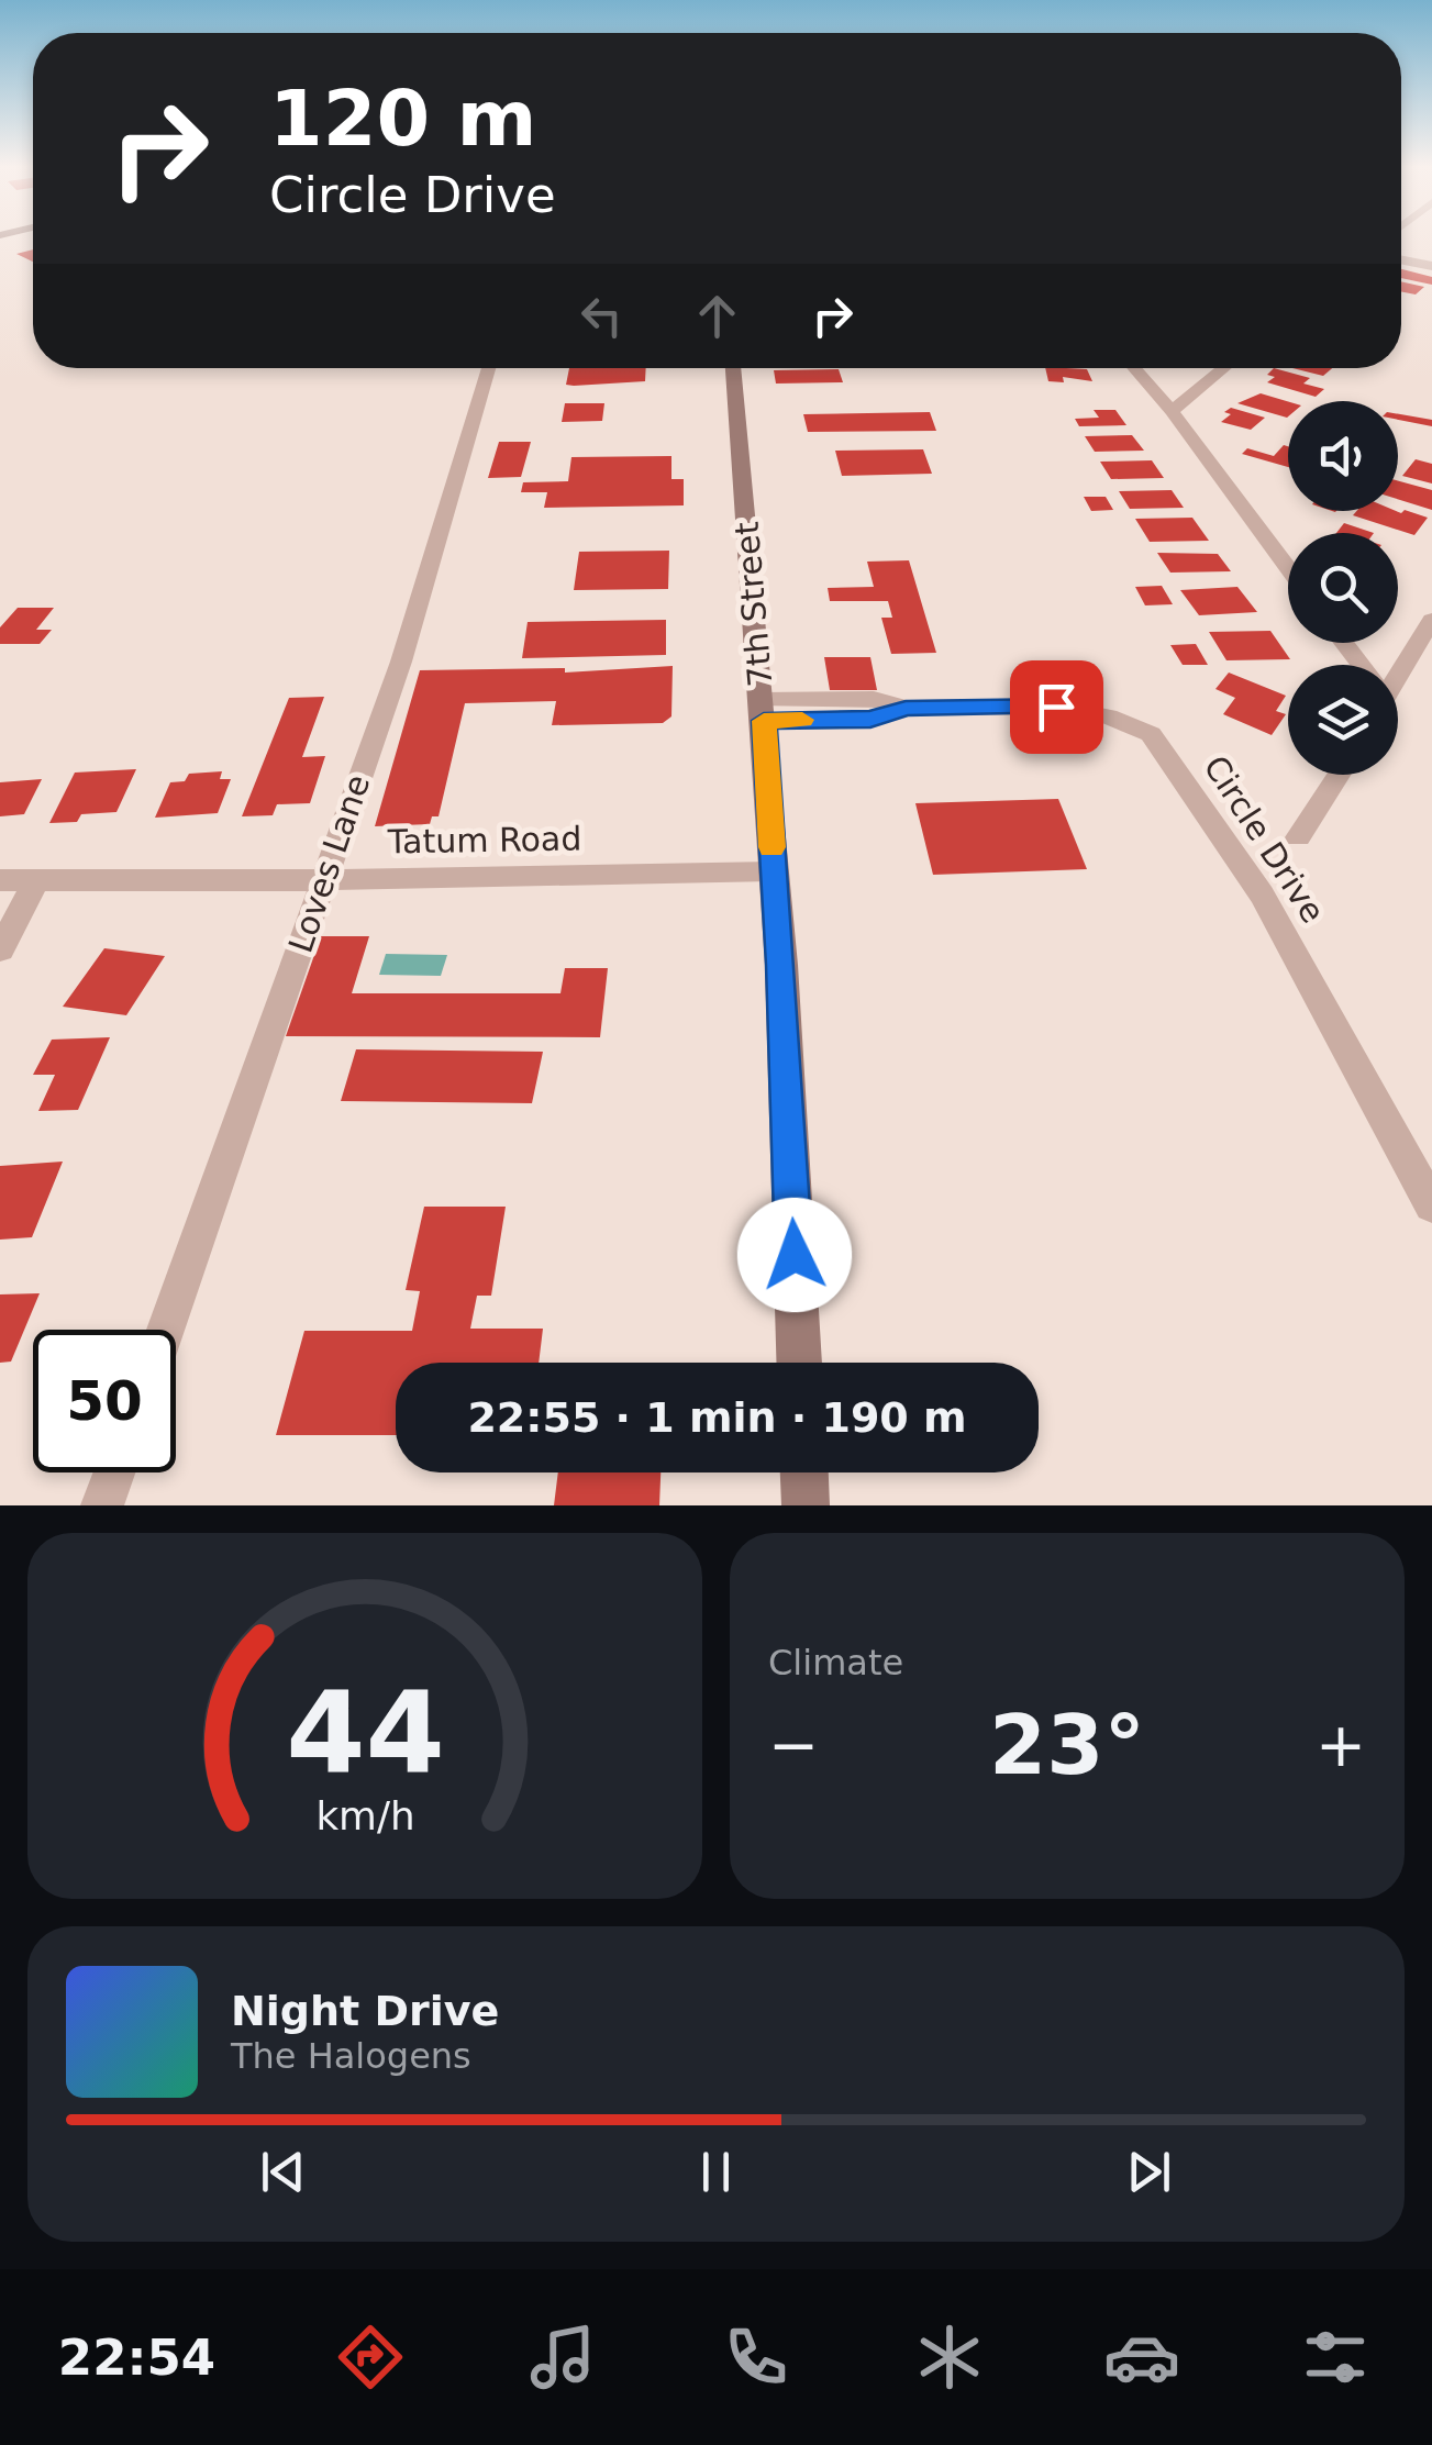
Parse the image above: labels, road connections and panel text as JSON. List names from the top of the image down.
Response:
{
  "streets": {
    "main road": ["7th Street"],
    "street": ["Circle Drive", "Tatum Road", "Loves Lane"]
  },
  "crossings": [
    ["7th Street", "Circle Drive"],
    ["7th Street", "Tatum Road"],
    ["Tatum Road", "Loves Lane"]
  ],
  "page": {
    "turn": ["120 m", "Circle Drive"],
    "limit": "50",
    "trip": "22:55 · 1 min · 190 m",
    "tile": "Climate",
    "heat": ["−", "23°", "+"],
    "song": ["Night Drive", "The Halogens"],
    "tabs": "22:54",
    "gauge": ["44", "km/h"]
  }
}
